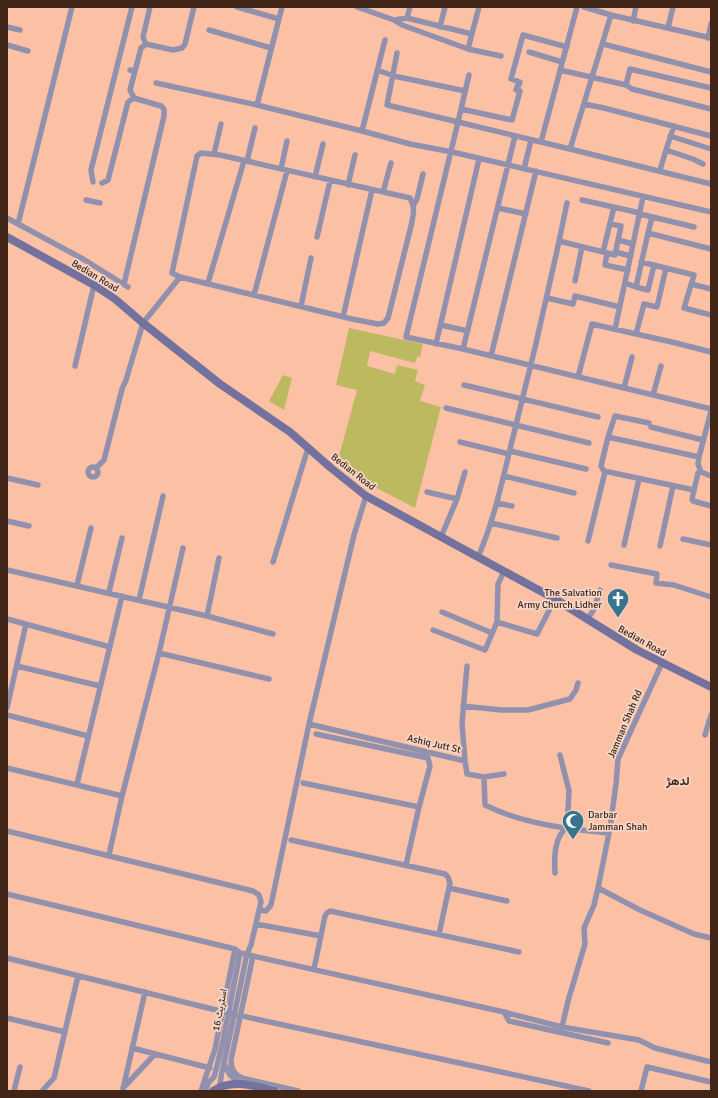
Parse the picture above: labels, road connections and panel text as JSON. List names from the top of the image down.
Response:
{
  "streets": {
    "main road": ["Bedian Road"],
    "street": ["Jamman Shah Rd", "Ashiq Jutt St", "اسٹریٹ 16"]
  },
  "crossings": [
    ["Bedian Road", "Jamman Shah Rd"]
  ],
  "districts": ["لدھڑ"],
  "places": {
    "church": ["The Salvation Army Church Lidher"],
    "mosque": ["Darbar Jamman Shah"]
  }
}
